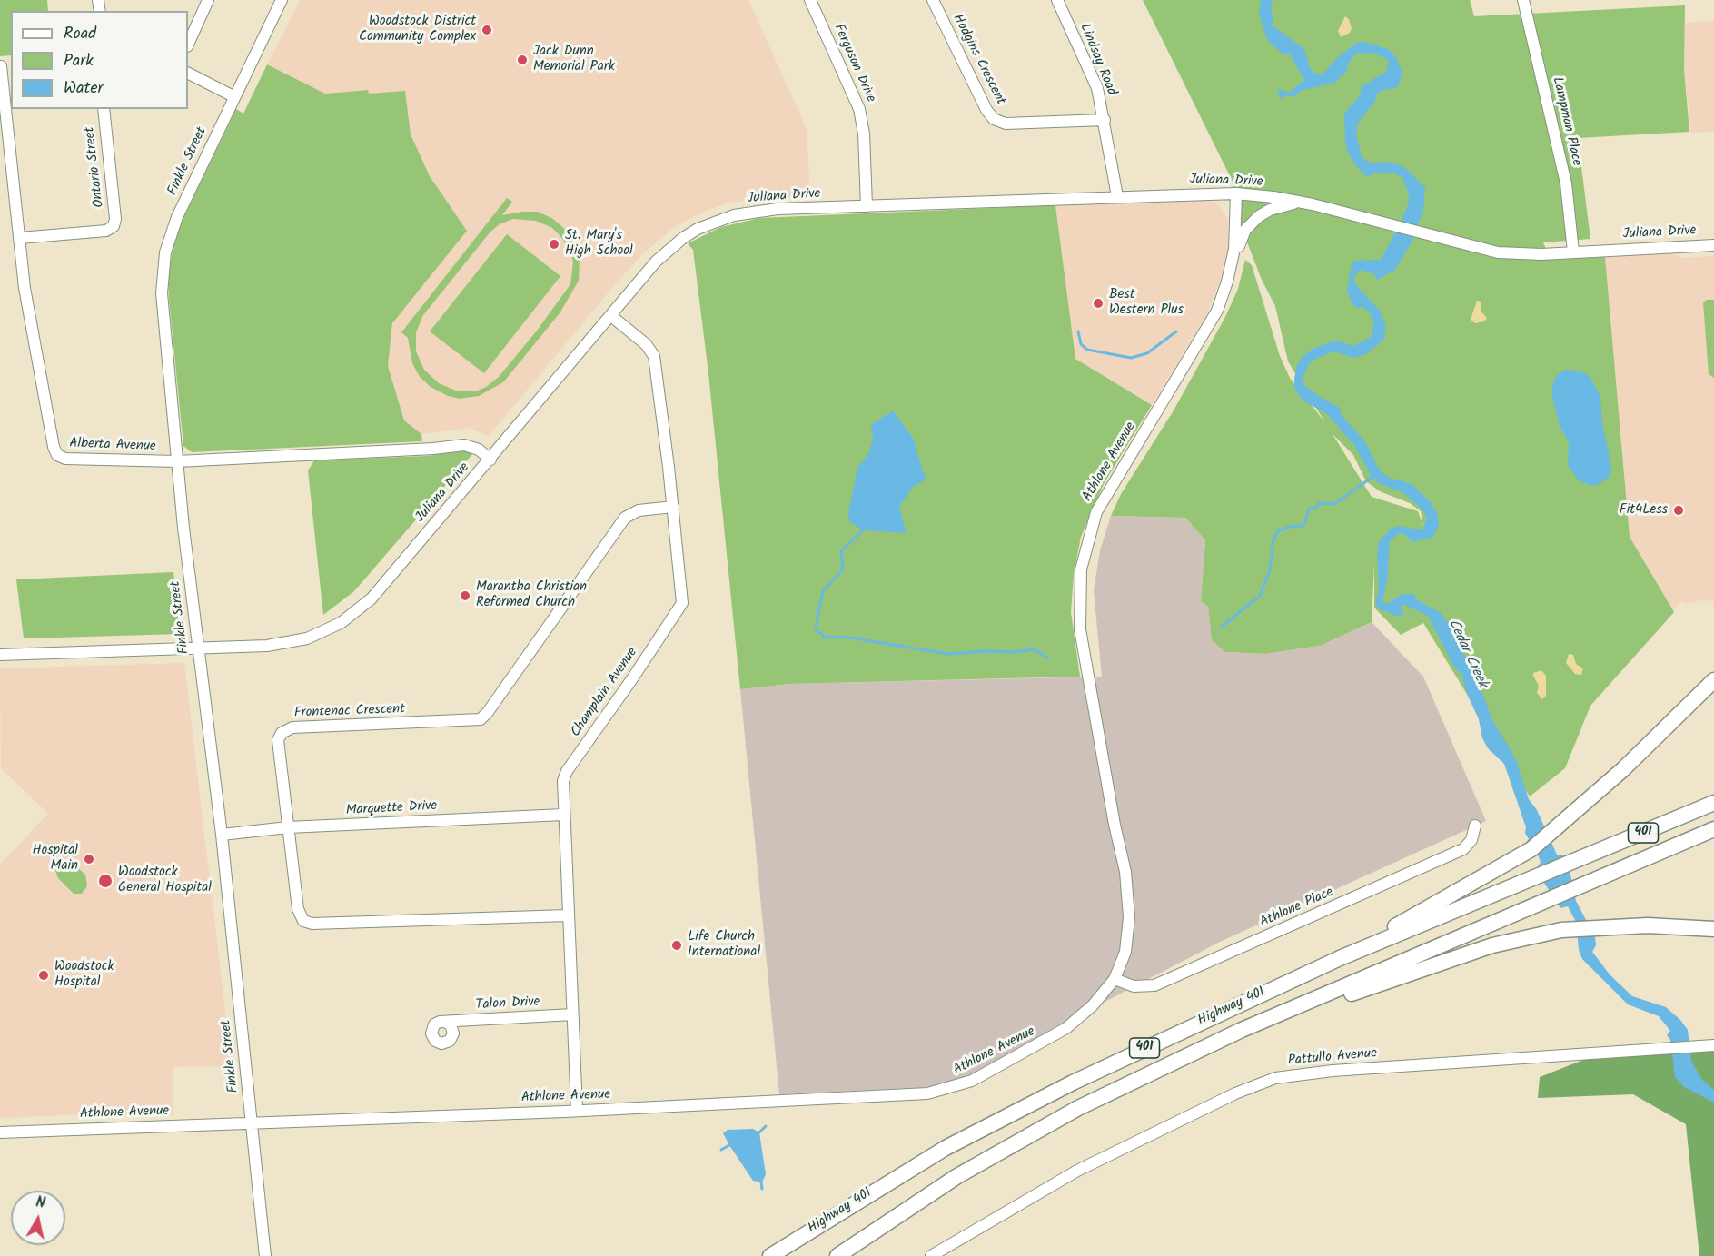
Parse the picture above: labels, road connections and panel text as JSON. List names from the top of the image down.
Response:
{
  "streets": {
    "highway": ["401", "Highway 401"],
    "street": [
      "Hodgins Crescent",
      "Lindsay Road",
      "Ferguson Drive",
      "Lampman Place",
      "Finkle Street",
      "Ontario Street",
      "Juliana Drive",
      "Alberta Avenue",
      "Athlone Avenue",
      "Champlain Avenue",
      "Frontenac Crescent",
      "Marquette Drive",
      "Athlone Place",
      "Talon Drive",
      "Pattullo Avenue"
    ]
  },
  "crossings": [
    ["Hodgins Crescent", "Lindsay Road"],
    ["Lindsay Road", "Juliana Drive"],
    ["Ferguson Drive", "Juliana Drive"],
    ["Lampman Place", "Juliana Drive"],
    ["Finkle Street", "Juliana Drive"],
    ["Finkle Street", "Alberta Avenue"],
    ["Finkle Street", "Athlone Avenue"],
    ["Finkle Street", "Marquette Drive"],
    ["Ontario Street", "Alberta Avenue"],
    ["Juliana Drive", "Alberta Avenue"],
    ["Juliana Drive", "Athlone Avenue"],
    ["Juliana Drive", "Champlain Avenue"],
    ["Athlone Avenue", "Champlain Avenue"],
    ["Athlone Avenue", "Athlone Place"],
    ["Champlain Avenue", "Frontenac Crescent"],
    ["Champlain Avenue", "Marquette Drive"],
    ["Champlain Avenue", "Talon Drive"],
    ["Frontenac Crescent", "Marquette Drive"]
  ],
  "water": ["Cedar Creek"],
  "places": [
    "Woodstock District Community Complex",
    "Jack Dunn Memorial Park",
    "St. Mary's High School",
    "Best Western Plus",
    "Fit4Less",
    "Marantha Christian Reformed Church",
    "Hospital Main",
    "Woodstock General Hospital",
    "Life Church International",
    "Woodstock Hospital"
  ],
  "legend": ["Road", "Park", "Water"],
  "north": "top"
}
